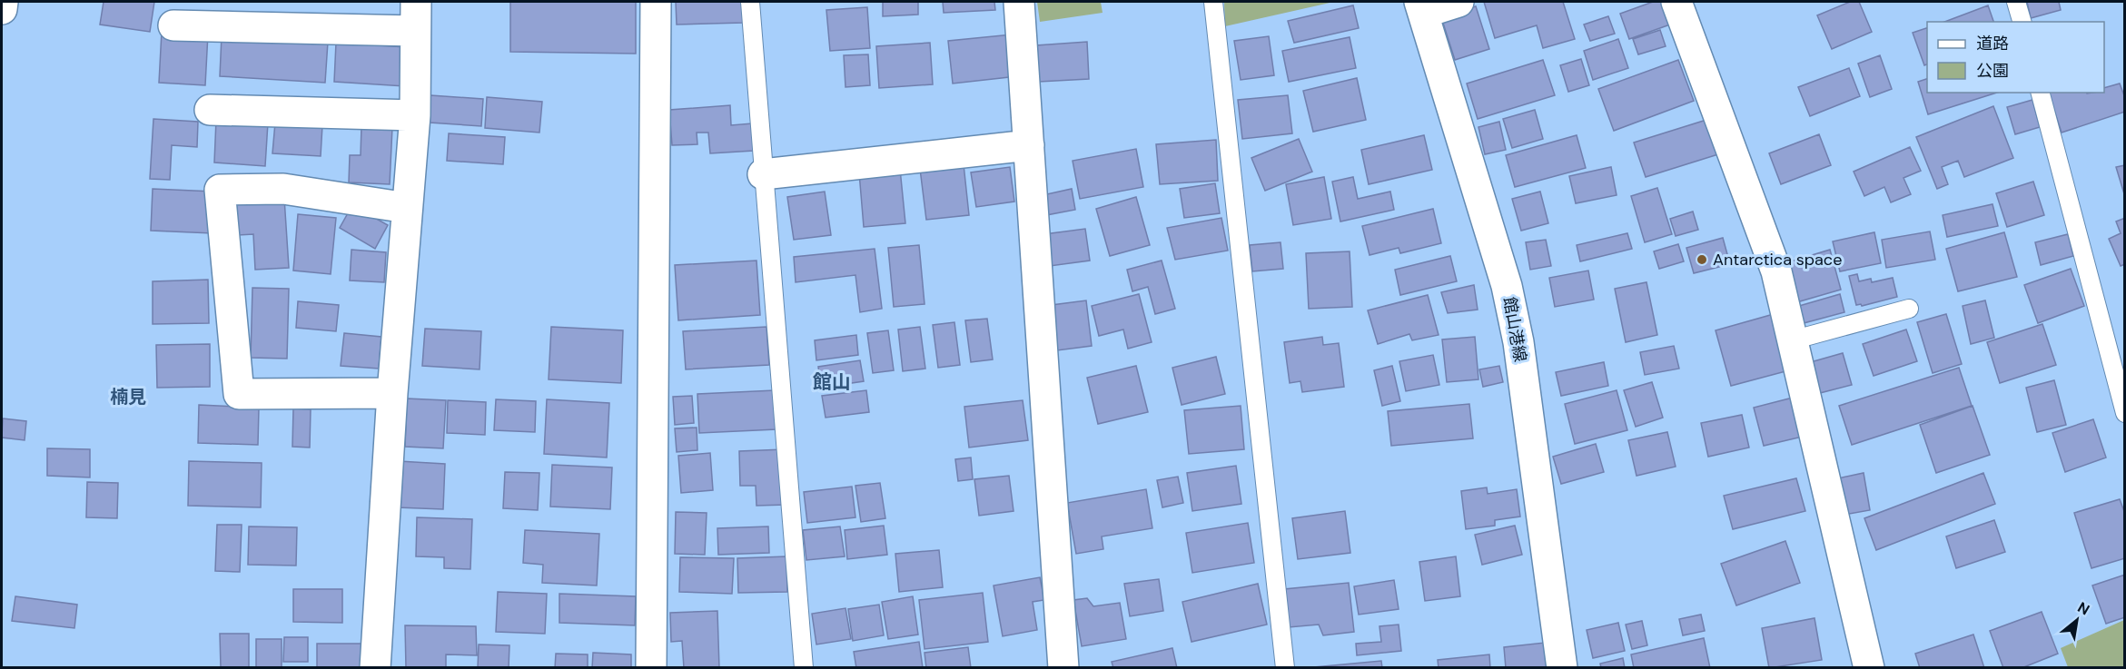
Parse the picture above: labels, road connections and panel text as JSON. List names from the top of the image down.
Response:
{
  "streets": {
    "street": ["館山港線"]
  },
  "districts": ["館山", "楠見"],
  "places": ["Antarctica space"],
  "legend": ["道路", "公園"],
  "north": "top right"
}
